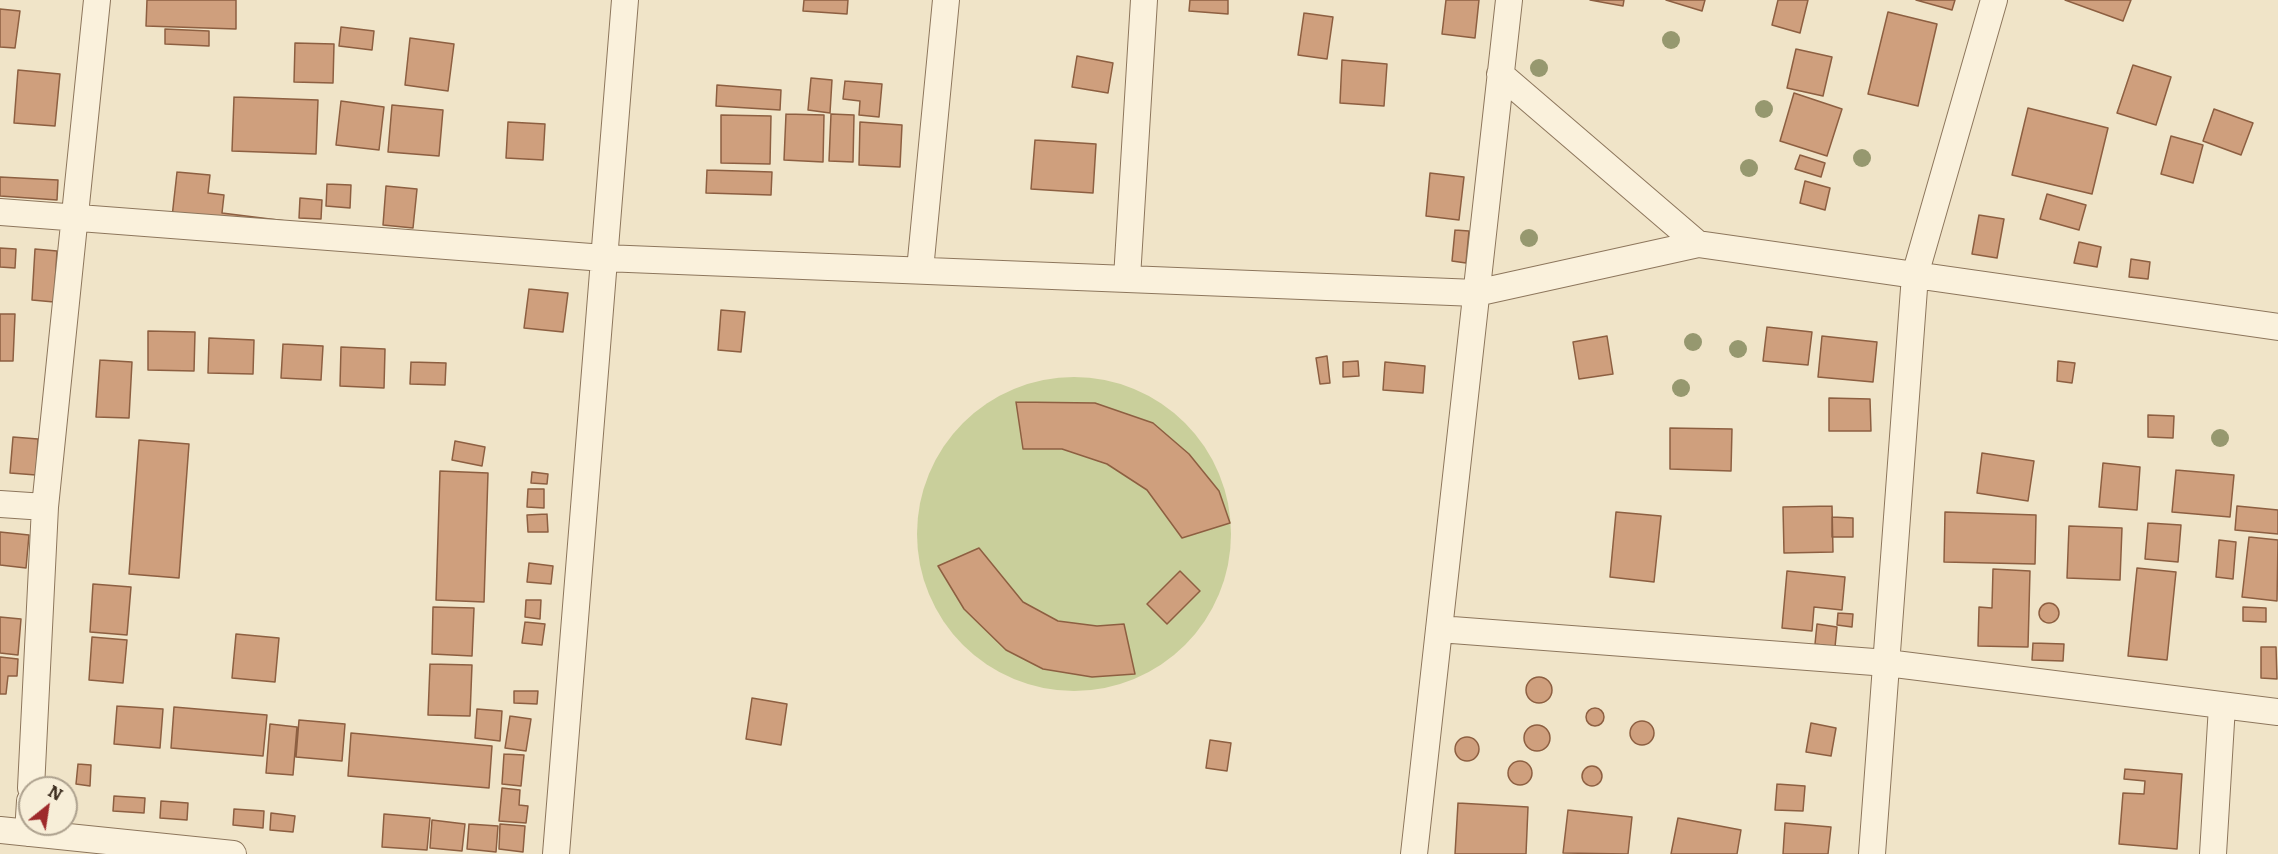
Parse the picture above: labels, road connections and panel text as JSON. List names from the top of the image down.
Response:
{
  "north": "top right"
}
